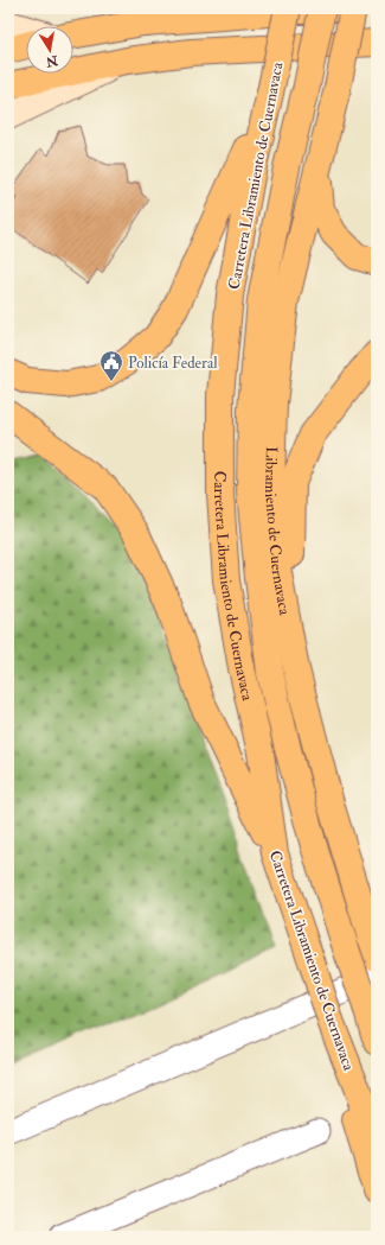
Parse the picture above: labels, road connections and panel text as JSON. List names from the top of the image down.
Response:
{
  "streets": {
    "main road": ["Carretera Libramiento de Cuernavaca", "Libramiento de Cuernavaca"]
  },
  "places": {
    "public building": ["Policía Federal"]
  },
  "north": "bottom"
}
